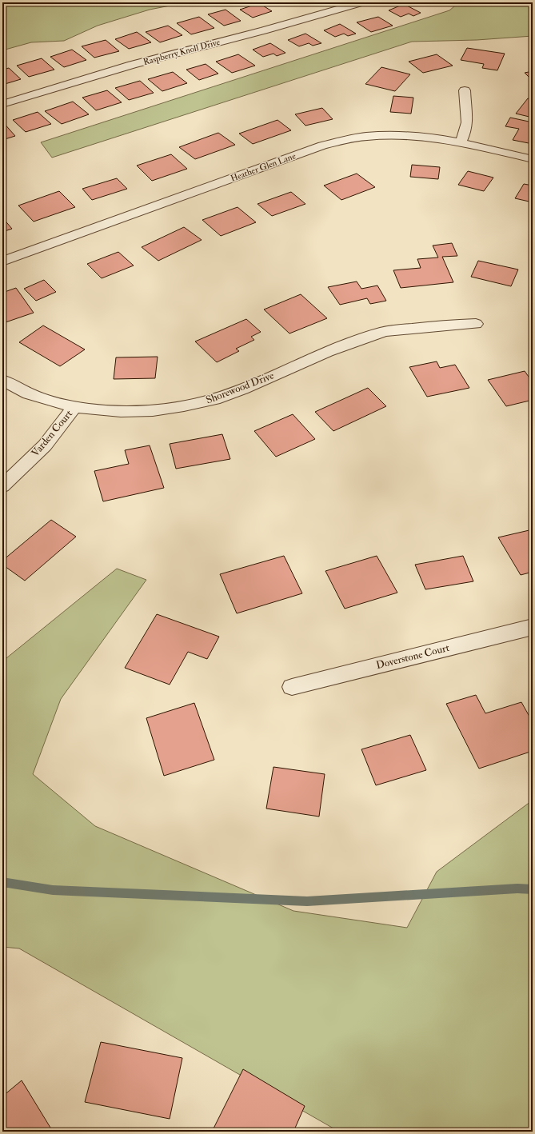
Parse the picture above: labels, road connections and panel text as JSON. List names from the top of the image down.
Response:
{
  "streets": {
    "street": [
      "Raspberry Knoll Drive",
      "Heather Glen Lane",
      "Shorewood Drive",
      "Varden Court",
      "Doverstone Court"
    ]
  },
  "crossings": [
    ["Shorewood Drive", "Varden Court"]
  ]
}
